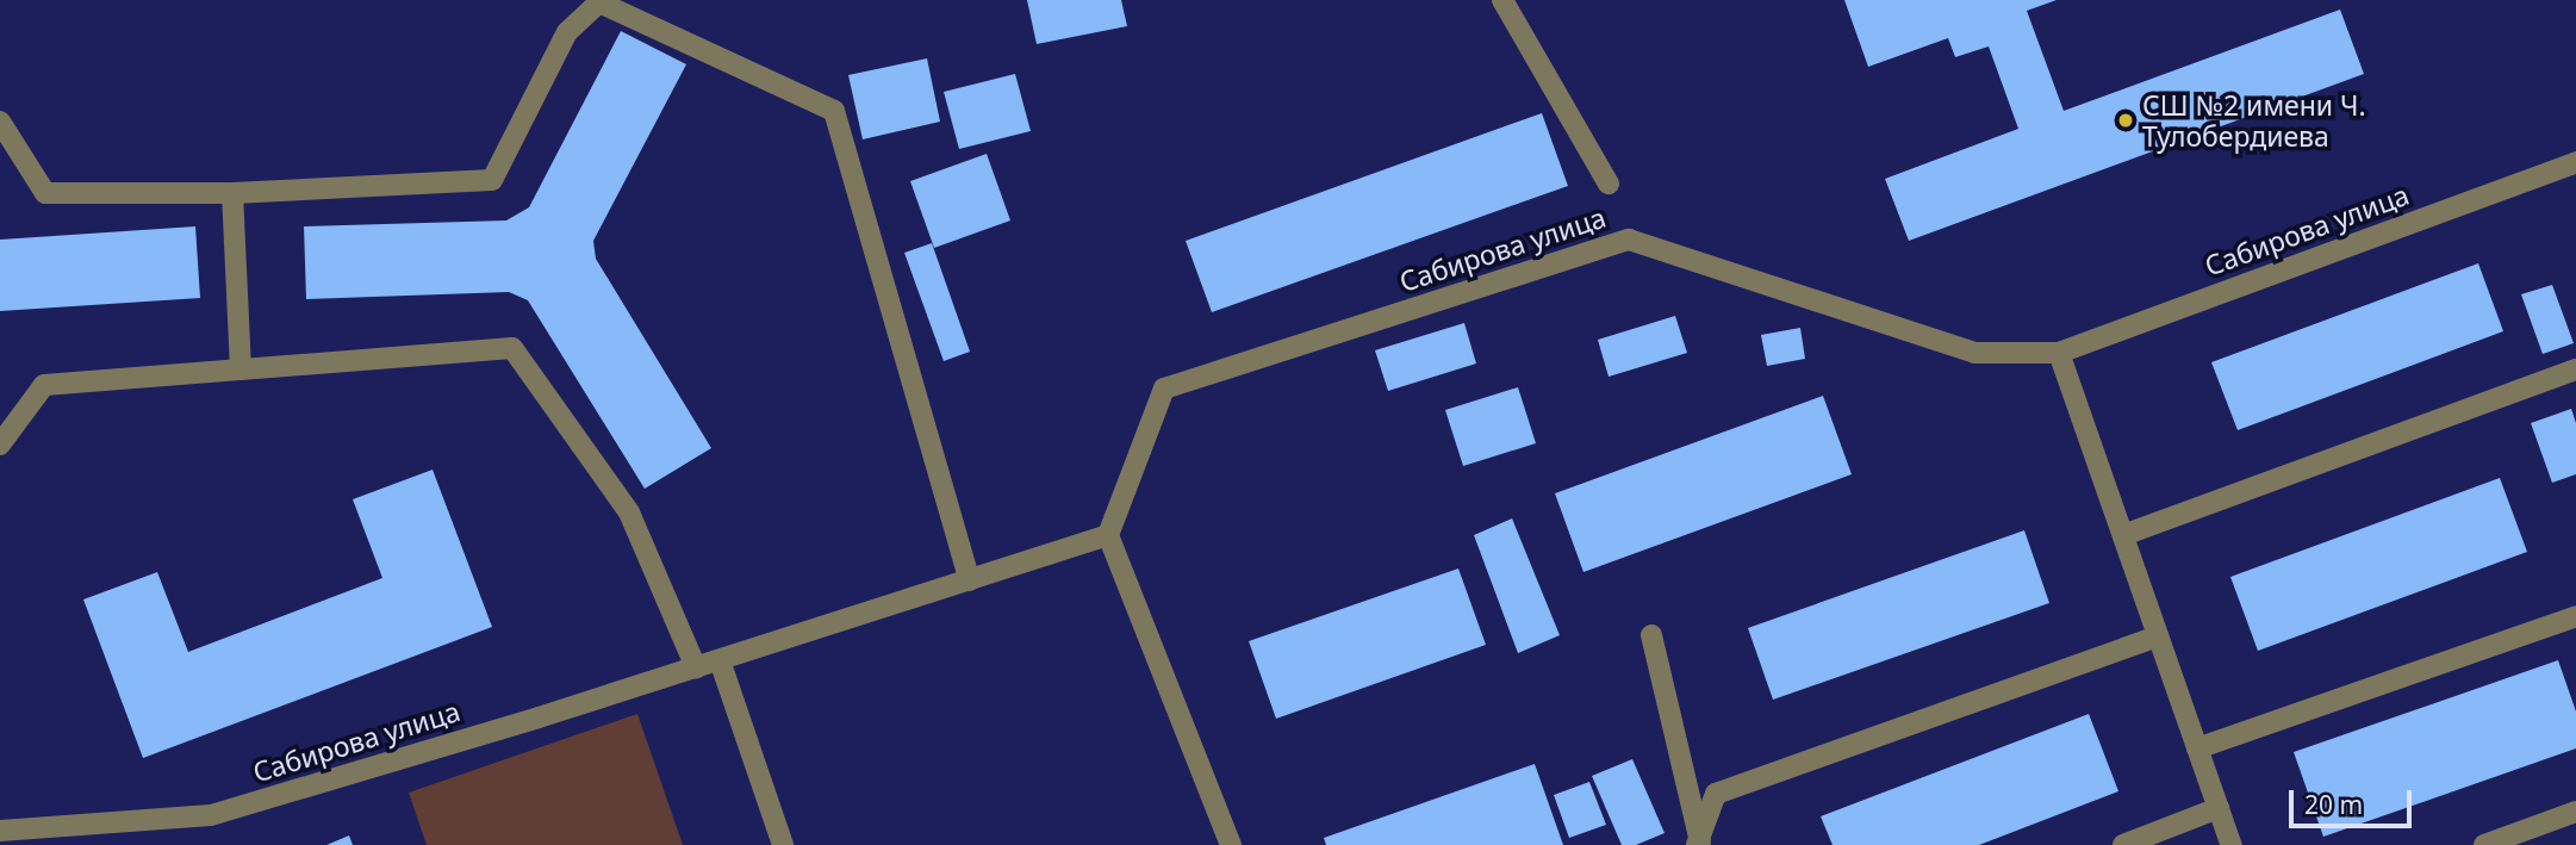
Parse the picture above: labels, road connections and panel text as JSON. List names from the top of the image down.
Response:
{
  "streets": {
    "street": ["Сабирова улица"]
  },
  "places": ["СШ №2 имени Ч. Тулобердиева"],
  "scale_bar": "20 m"
}
